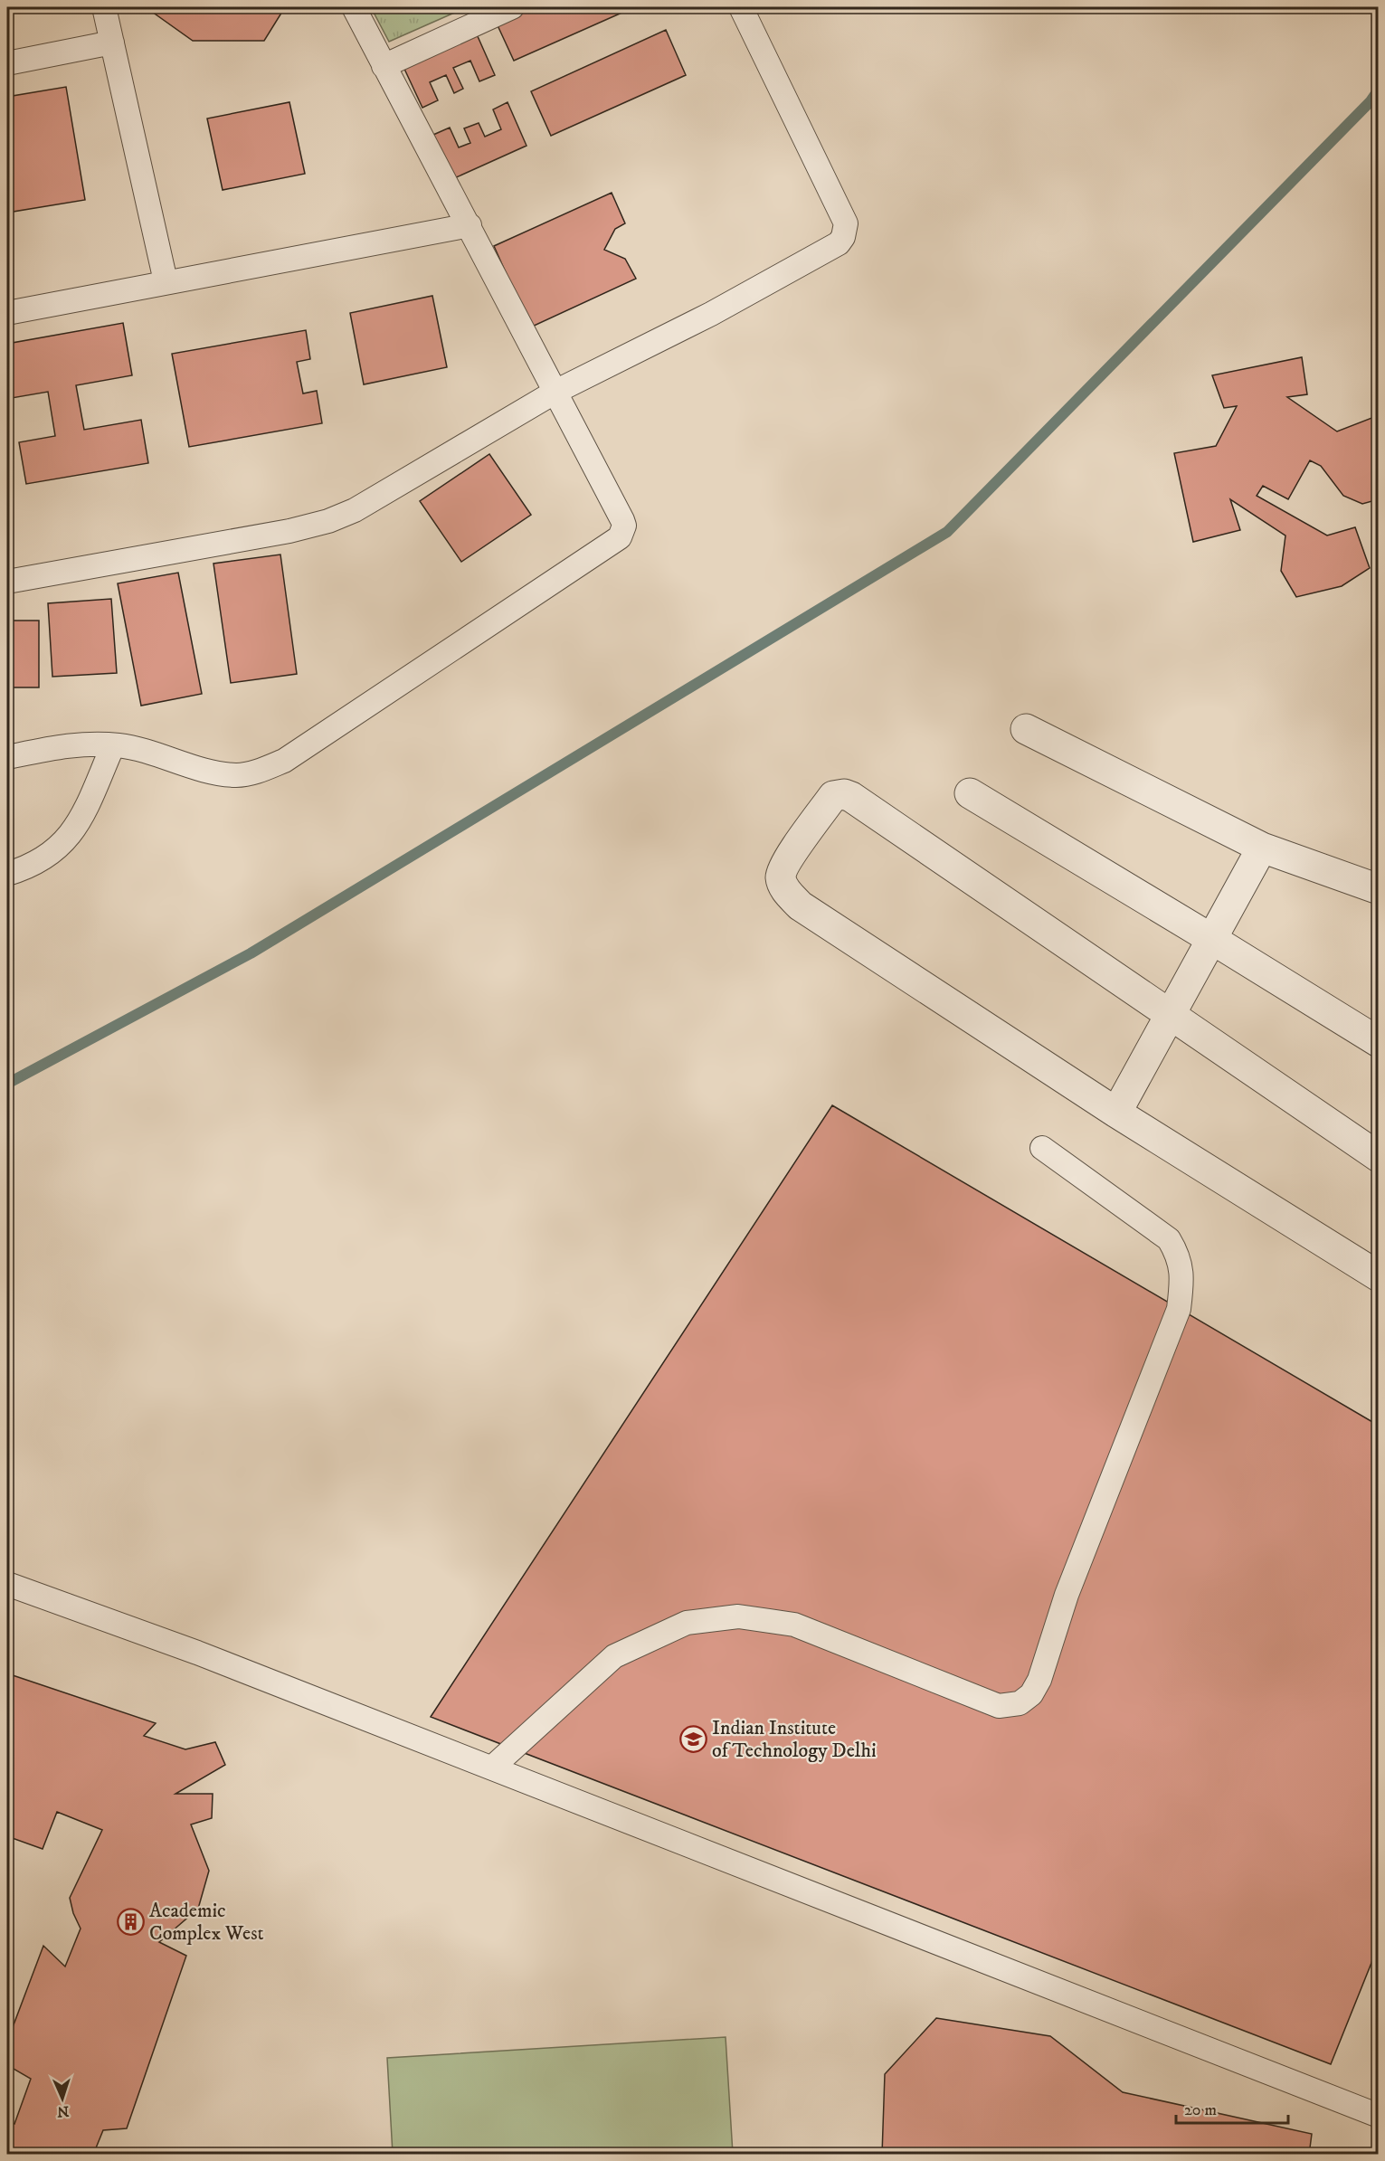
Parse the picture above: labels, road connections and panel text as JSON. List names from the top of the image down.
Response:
{
  "places": {
    "school or university": ["Indian Institute of Technology Delhi"],
    "building": ["Academic Complex West"]
  },
  "scale_bar": "20 m",
  "north": "bottom"
}
